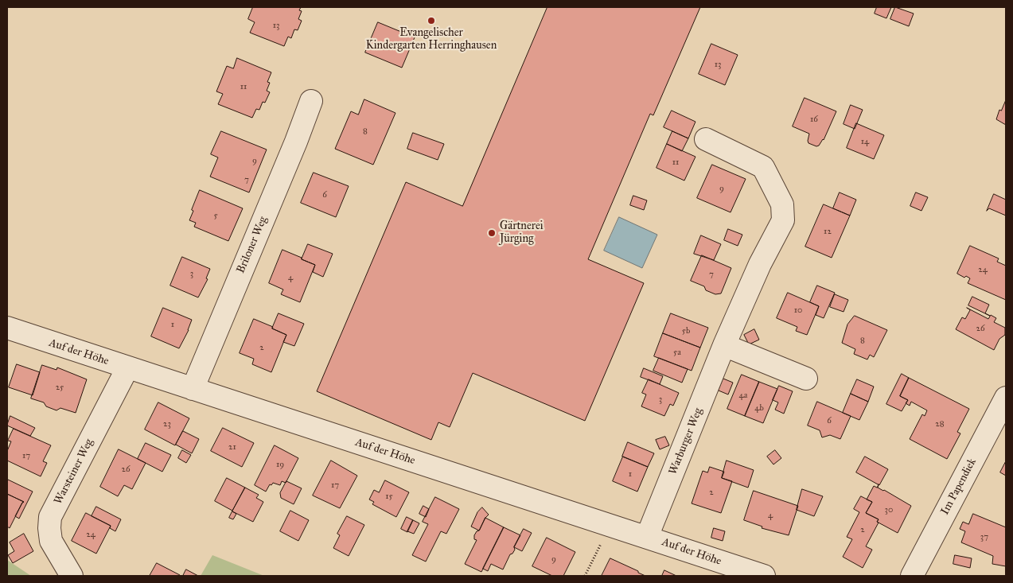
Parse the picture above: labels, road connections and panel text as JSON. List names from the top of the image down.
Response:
{
  "streets": {
    "street": [
      "Briloner Weg",
      "Auf der Höhe",
      "Warburger Weg",
      "Warsteiner Weg",
      "Im Papendiek"
    ]
  },
  "crossings": [
    ["Briloner Weg", "Auf der Höhe"],
    ["Auf der Höhe", "Warburger Weg"],
    ["Auf der Höhe", "Warsteiner Weg"]
  ],
  "places": ["Evangelischer Kindergarten Herringhausen", "Gärtnerei Jürging"],
  "house_numbers": [
    "13",
    "13",
    "11",
    "16",
    "8",
    "14",
    "9",
    "11",
    "7",
    "9",
    "6",
    "5",
    "12",
    "24",
    "3",
    "7",
    "4",
    "10",
    "1",
    "26",
    "5b",
    "8",
    "2",
    "5a",
    "25",
    "4a",
    "3",
    "4b",
    "6",
    "23",
    "28",
    "21",
    "17",
    "19",
    "26",
    "1",
    "17",
    "2",
    "15",
    "30",
    "4",
    "2",
    "24",
    "37",
    "9"
  ]
}
